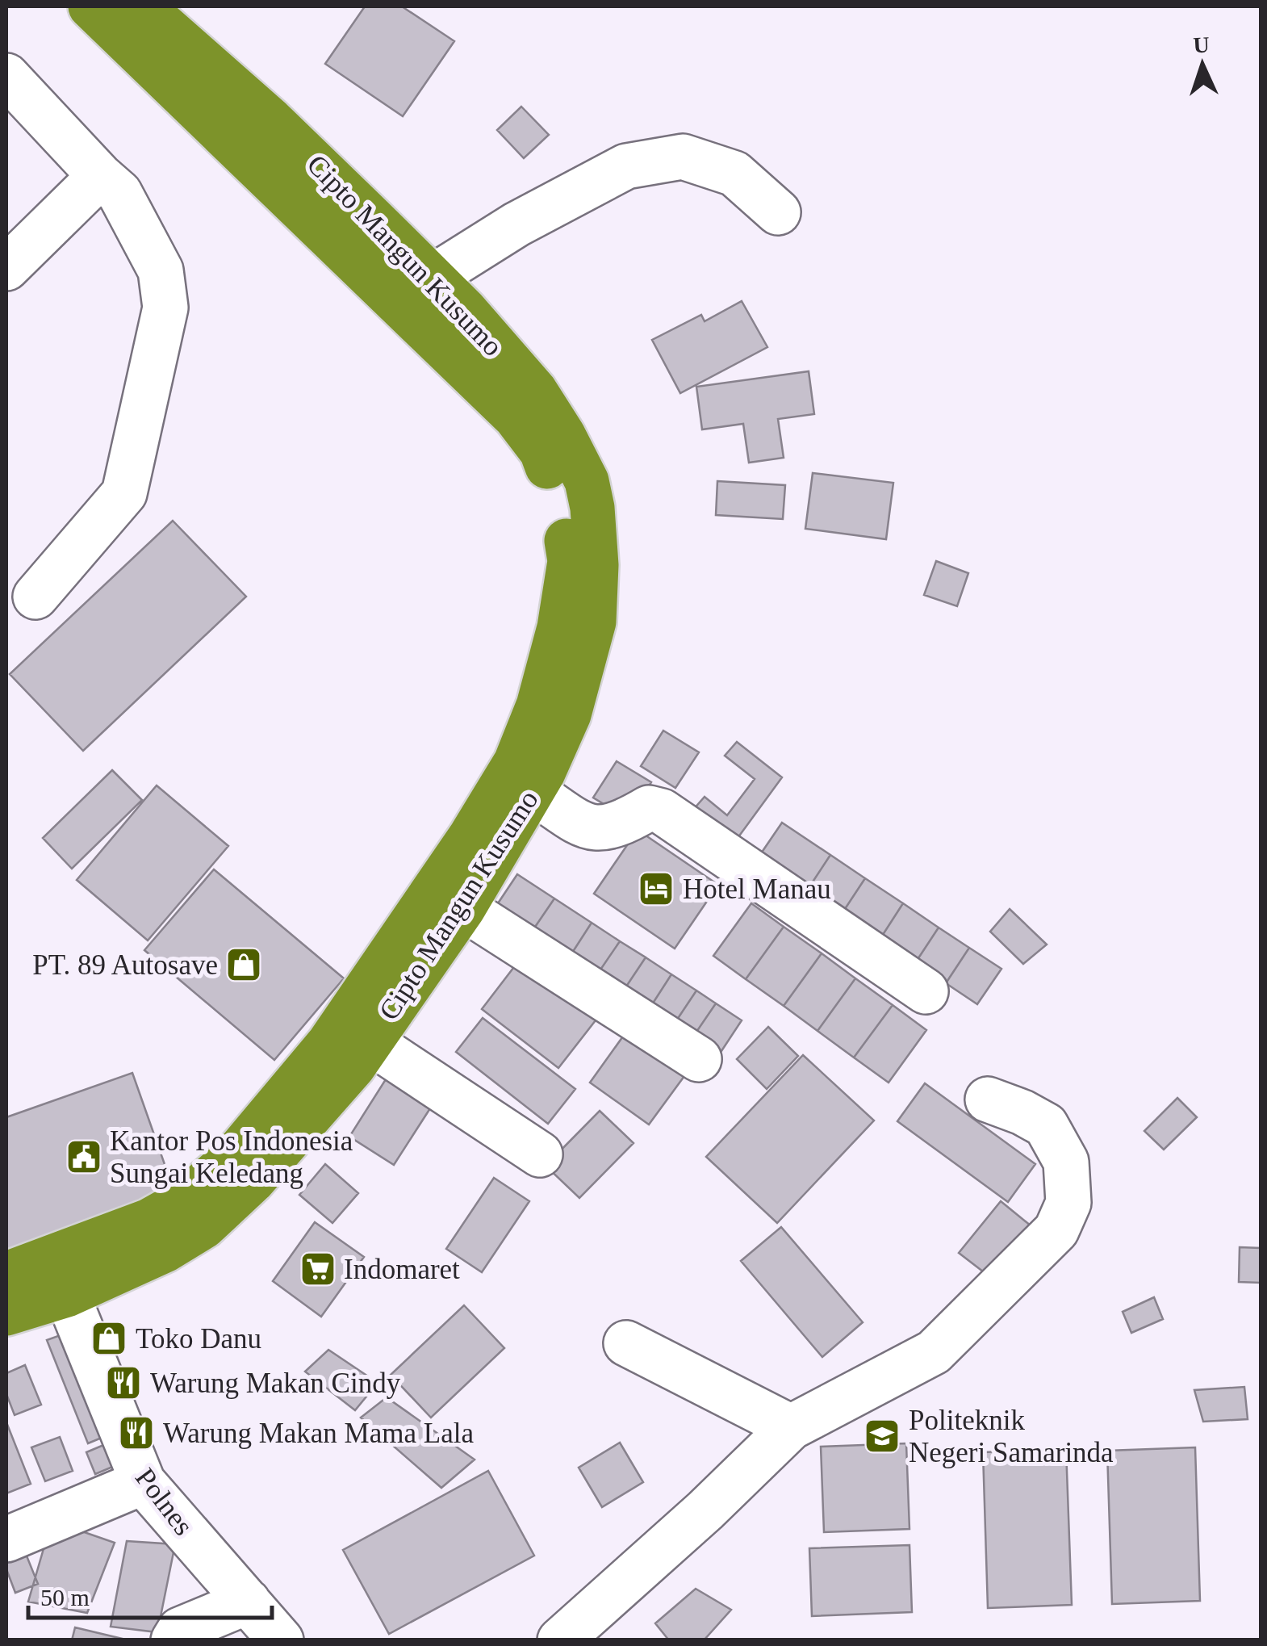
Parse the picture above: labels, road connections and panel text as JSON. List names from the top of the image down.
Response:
{
  "streets": {
    "highway": ["Cipto Mangun Kusumo"],
    "street": ["Polnes"]
  },
  "crossings": [
    ["Cipto Mangun Kusumo", "Polnes"]
  ],
  "places": {
    "hotel": ["Hotel Manau"],
    "shop": ["PT. 89 Autosave", "Toko Danu"],
    "public building": ["Kantor Pos Indonesia Sungai Keledang"],
    "supermarket": ["Indomaret"],
    "restaurant": ["Warung Makan Cindy", "Warung Makan Mama Lala"],
    "school or university": ["Politeknik Negeri Samarinda"]
  },
  "scale_bar": "50 m",
  "north": "top"
}
